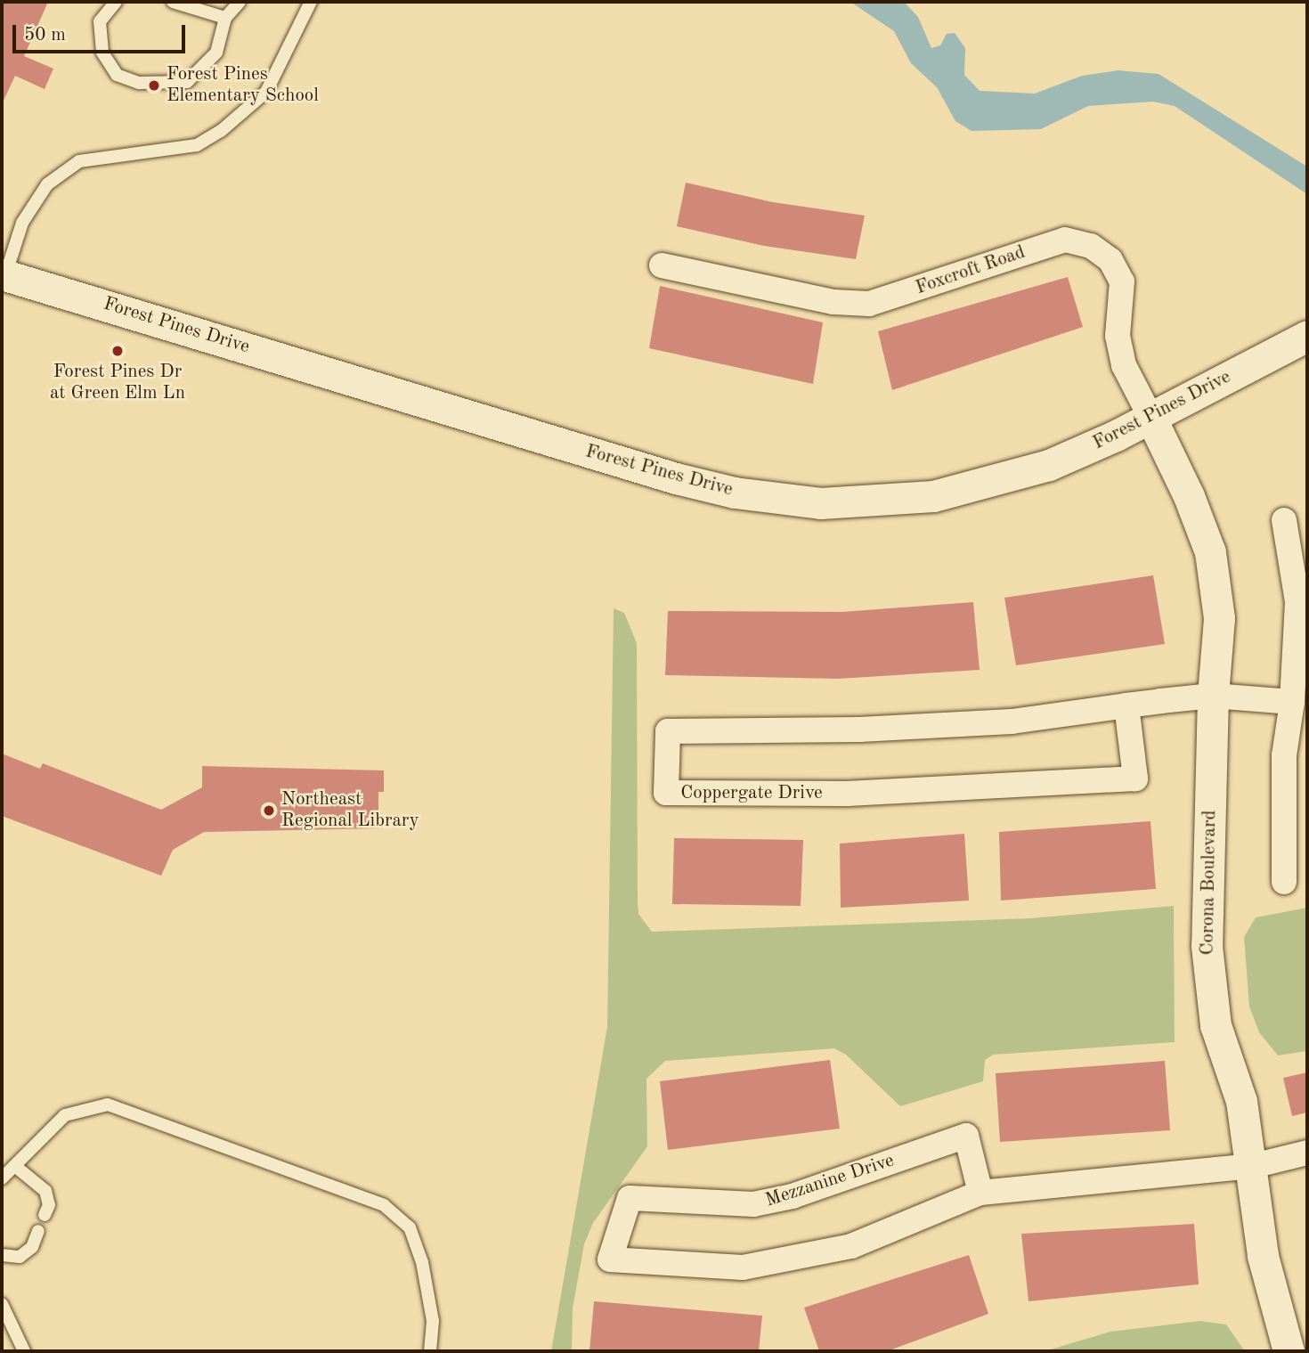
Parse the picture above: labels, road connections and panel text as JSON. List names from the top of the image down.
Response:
{
  "streets": {
    "street": [
      "Foxcroft Road",
      "Forest Pines Drive",
      "Coppergate Drive",
      "Corona Boulevard",
      "Mezzanine Drive"
    ]
  },
  "crossings": [
    ["Foxcroft Road", "Forest Pines Drive"],
    ["Foxcroft Road", "Corona Boulevard"],
    ["Forest Pines Drive", "Corona Boulevard"],
    ["Coppergate Drive", "Corona Boulevard"],
    ["Corona Boulevard", "Mezzanine Drive"]
  ],
  "places": ["Forest Pines Elementary School", "Forest Pines Dr at Green Elm Ln", "Northeast Regional Library"],
  "scale_bar": "50 m"
}
